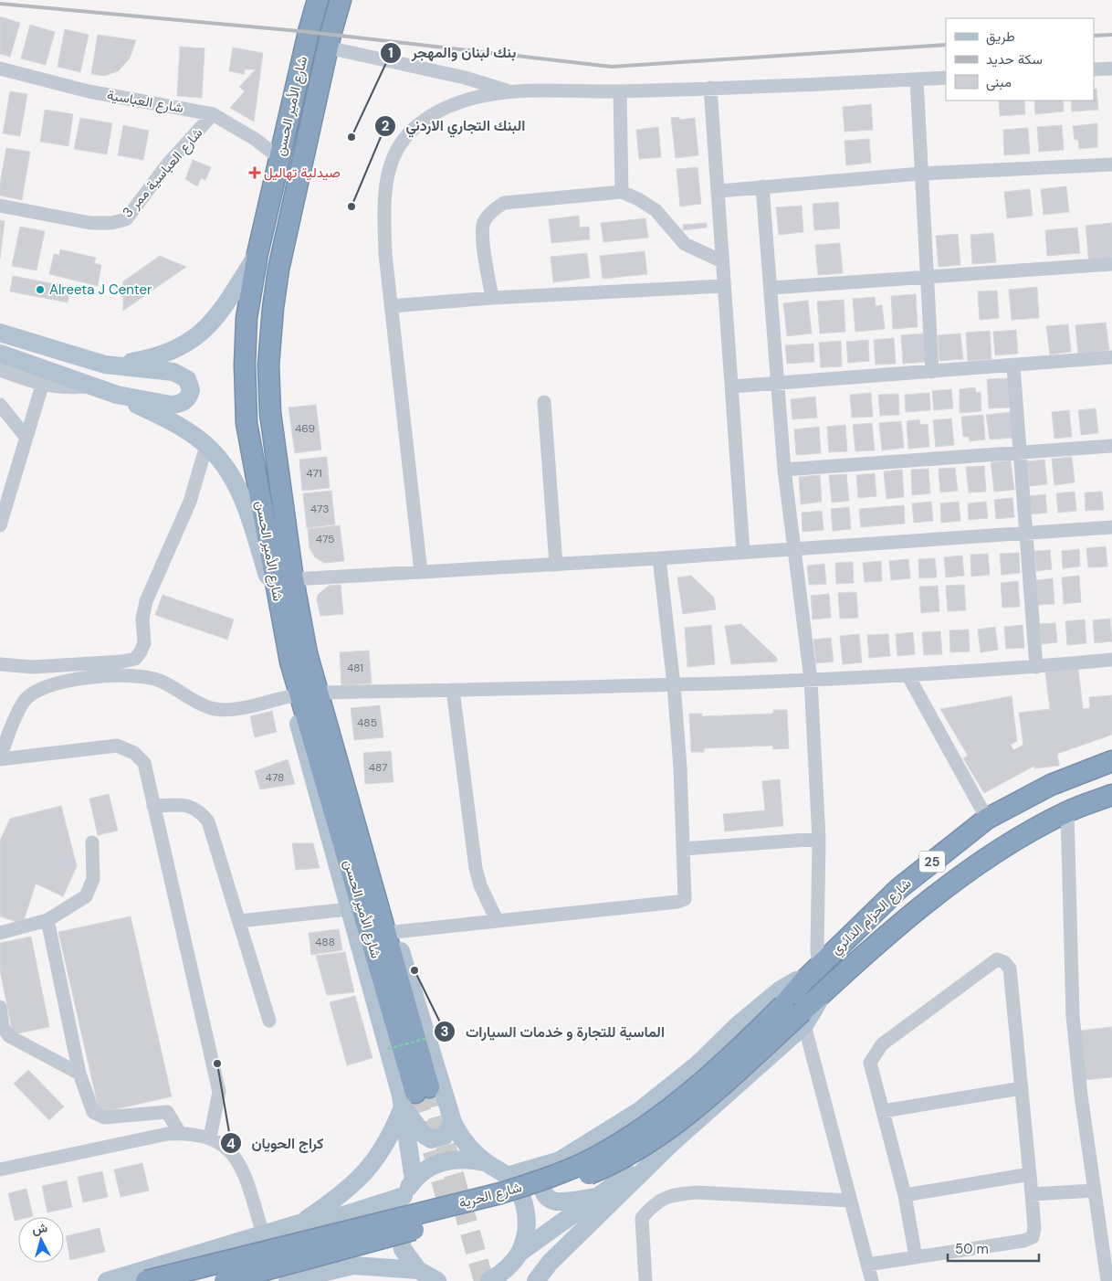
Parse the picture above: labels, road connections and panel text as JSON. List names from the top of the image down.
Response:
{
  "streets": {
    "highway": [
      "شارع الأمير الحسن",
      "25",
      "شارع الحزام الدائري",
      "شارع الحرية"
    ],
    "street": ["شارع العباسية", "شارع العباسية ممر 3"]
  },
  "crossings": [
    ["شارع العباسية", "شارع الأمير الحسن"],
    ["شارع العباسية", "شارع العباسية ممر 3"],
    ["25", "شارع الحزام الدائري"],
    ["25", "شارع الحرية"],
    ["شارع الحزام الدائري", "شارع الحرية"]
  ],
  "places": {
    "other": [
      "بنك لبنان والمهجر",
      "البنك التجاري الاردني",
      "Alreeta J Center",
      "الماسية للتجارة و خدمات السيارات",
      "كراج الحويان"
    ],
    "health": ["صيدلية تهاليل"]
  },
  "house_numbers": [
    "469",
    "471",
    "473",
    "475",
    "481",
    "485",
    "487",
    "478",
    "488"
  ],
  "legend": ["طريق", "سكة حديد", "مبنى"],
  "scale_bar": "50 m",
  "north": "top"
}
